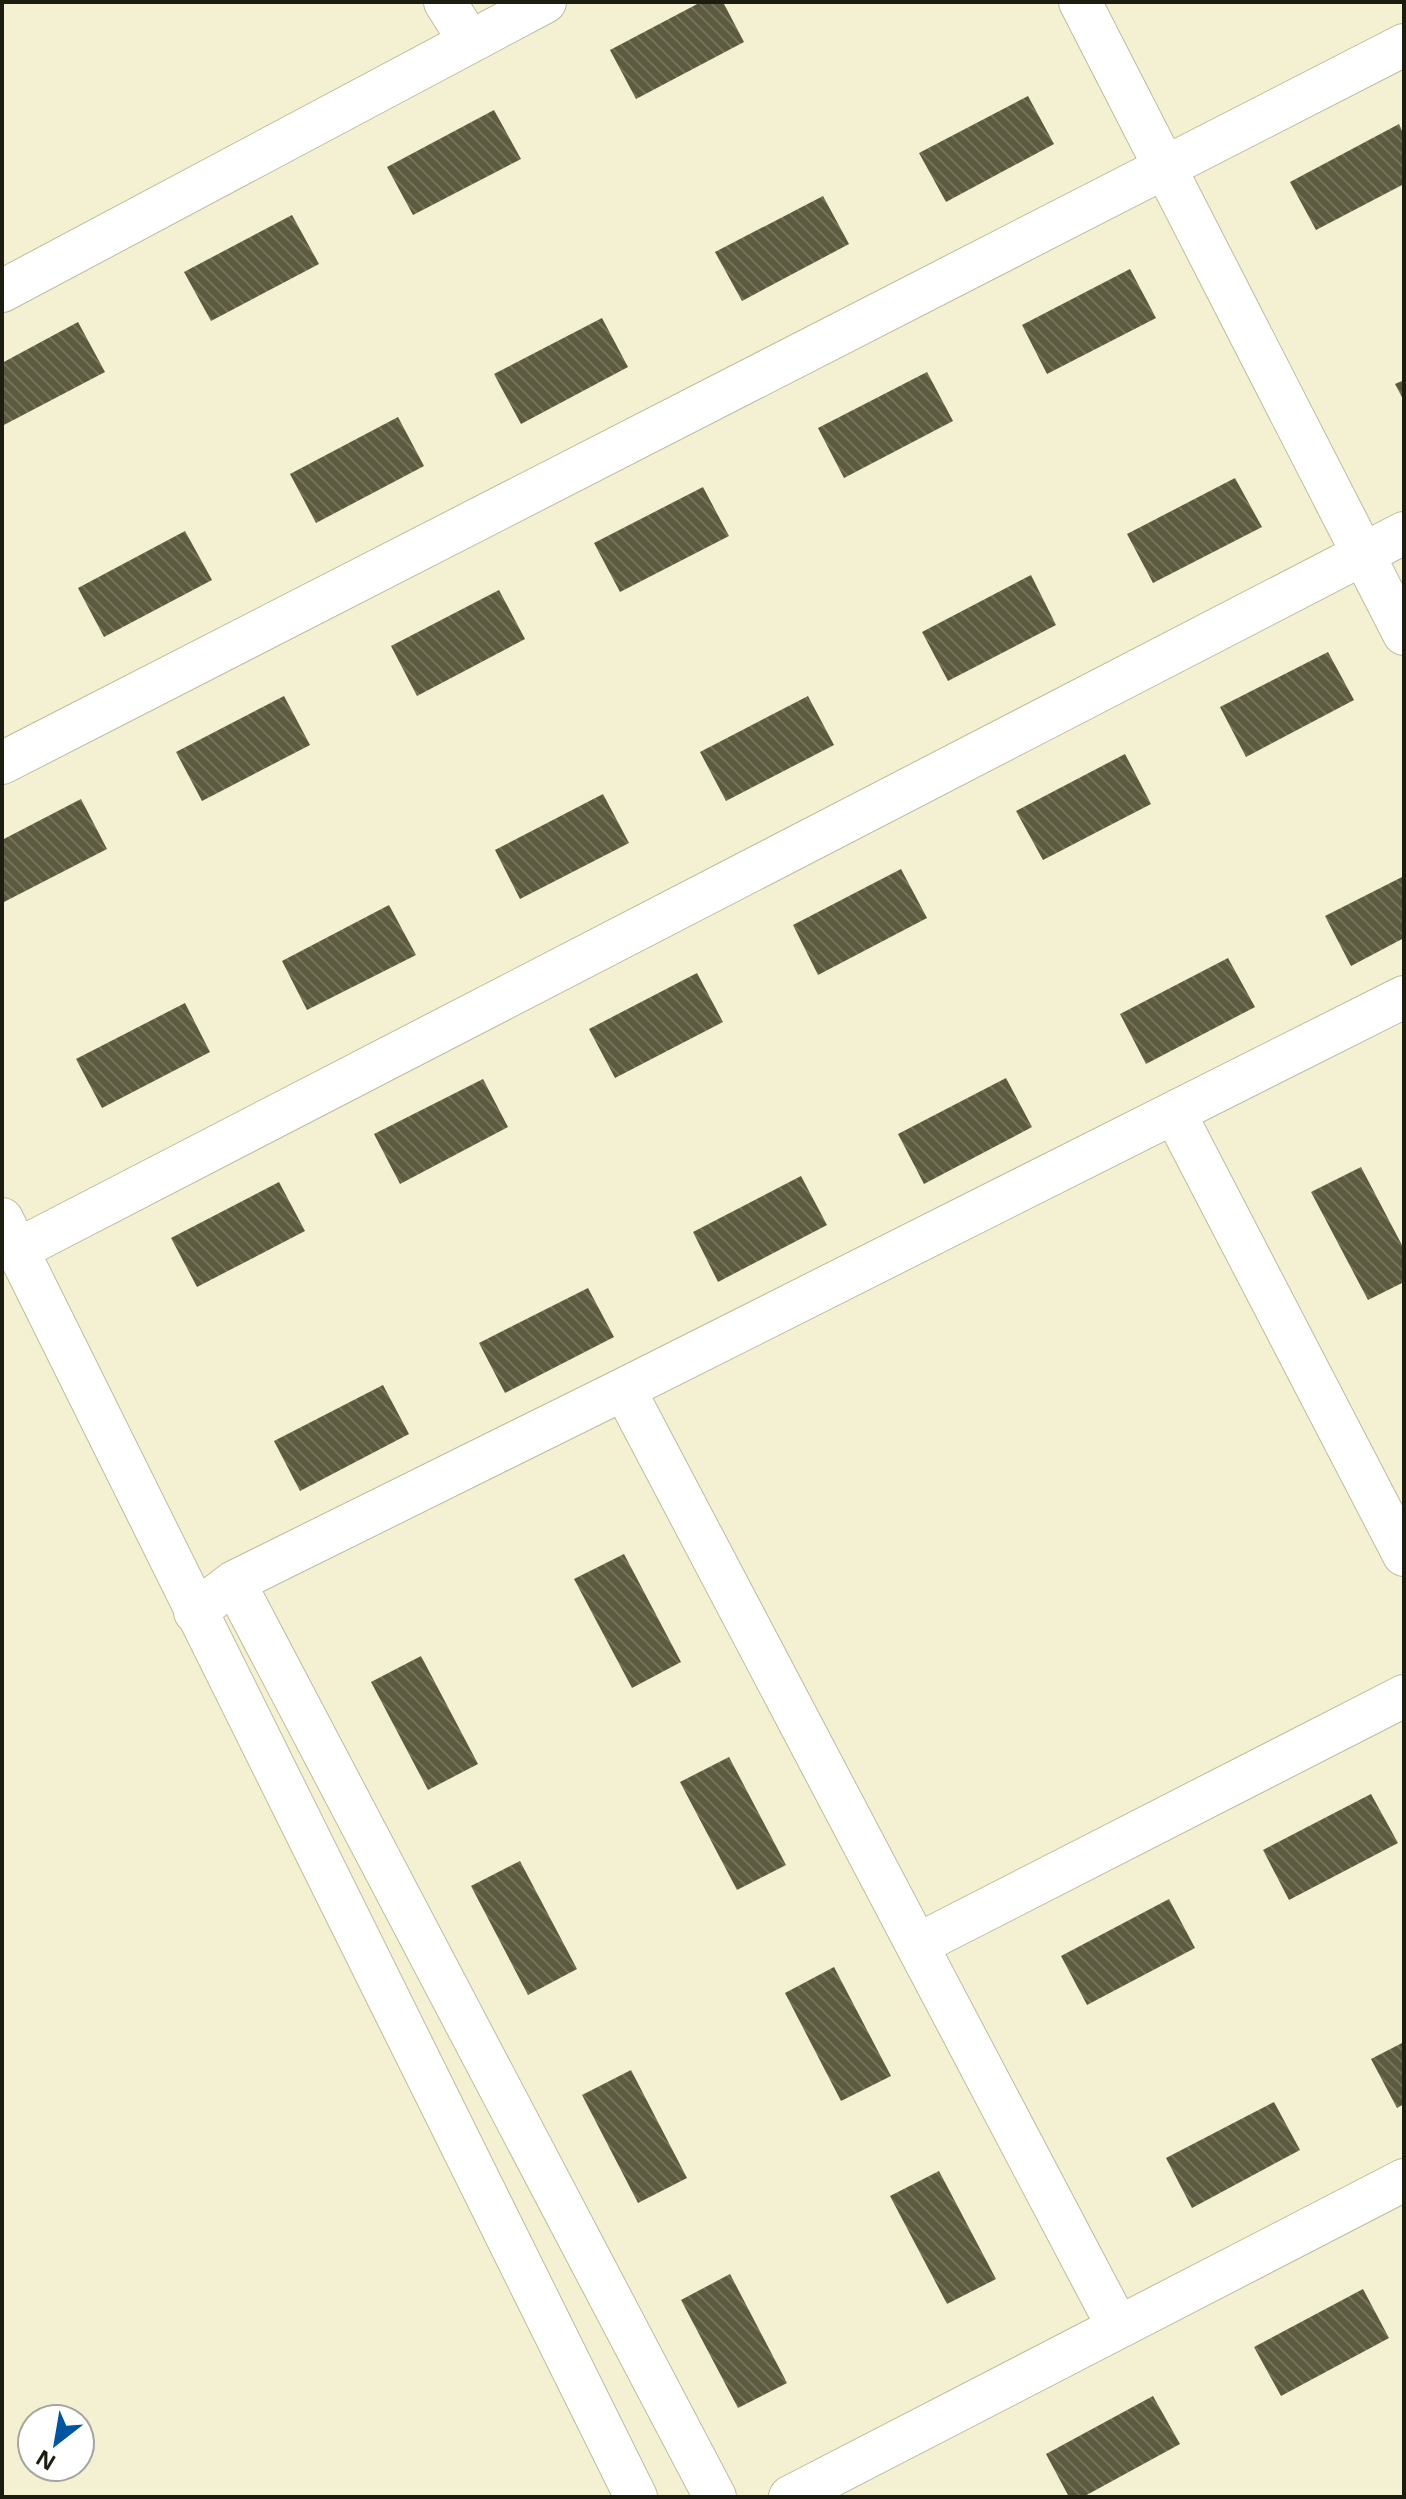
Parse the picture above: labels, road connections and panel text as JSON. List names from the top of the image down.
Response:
{
  "north": "bottom left"
}
